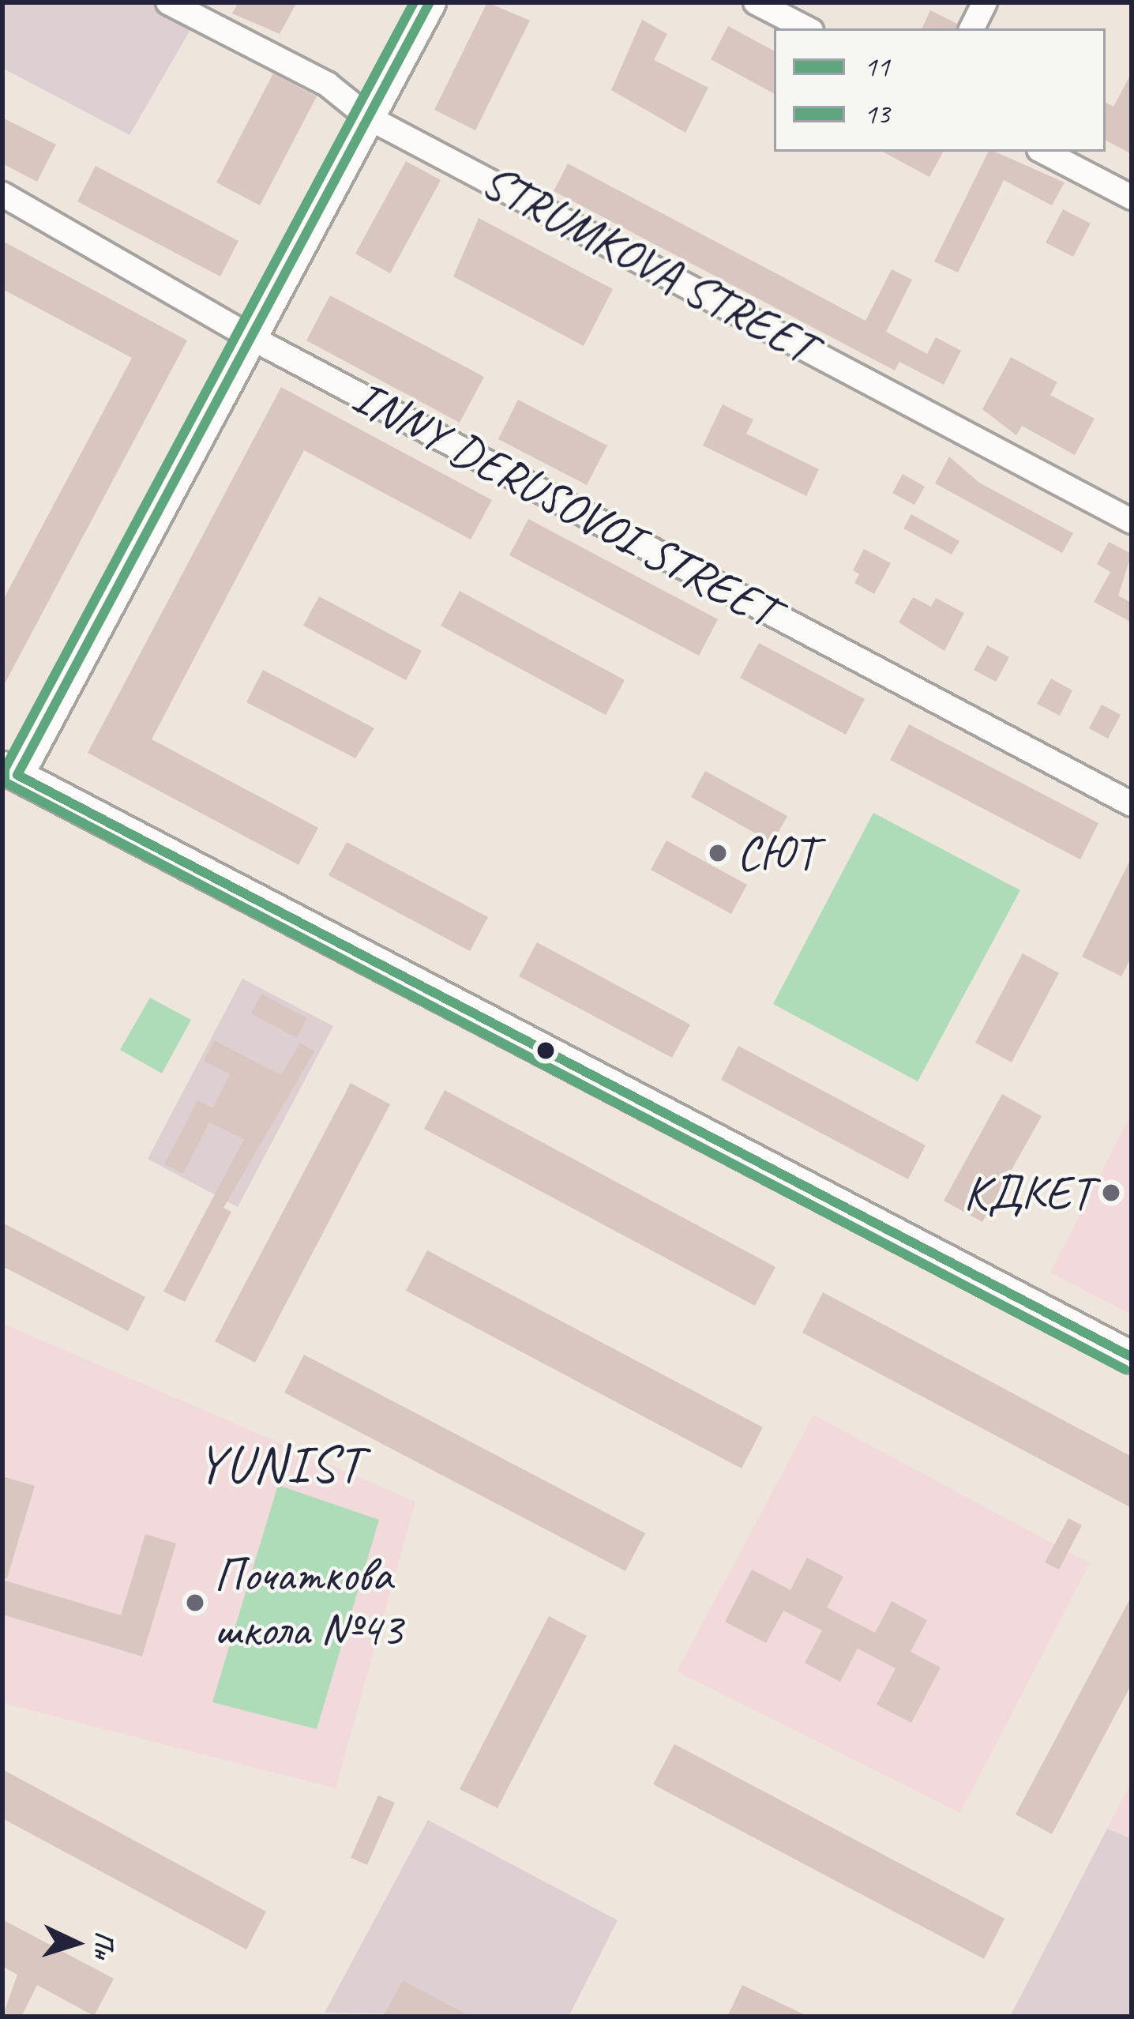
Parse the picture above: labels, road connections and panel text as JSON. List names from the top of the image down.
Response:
{
  "streets": {
    "street": ["STRUMKOVA STREET", "INNY DERUSOVOI STREET"]
  },
  "districts": ["YUNIST"],
  "places": ["СЮТ", "КДКЕТ", "Початкова школа №43"],
  "lines": ["transit line 11", "transit line 13"],
  "legend": ["11", "13"],
  "north": "right"
}
